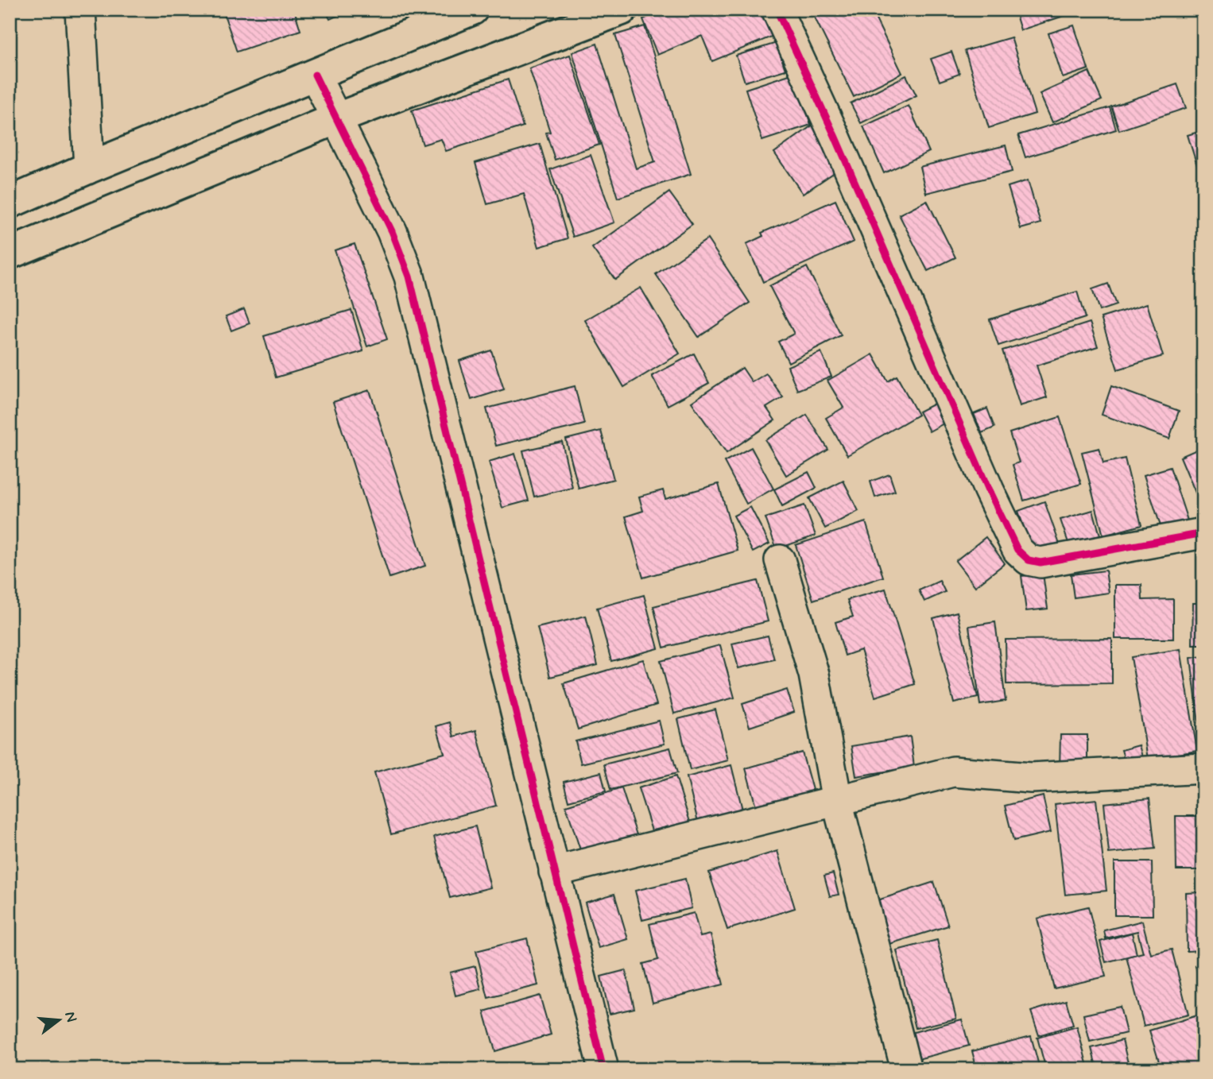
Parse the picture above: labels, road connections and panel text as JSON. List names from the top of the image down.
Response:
{
  "north": "right"
}
